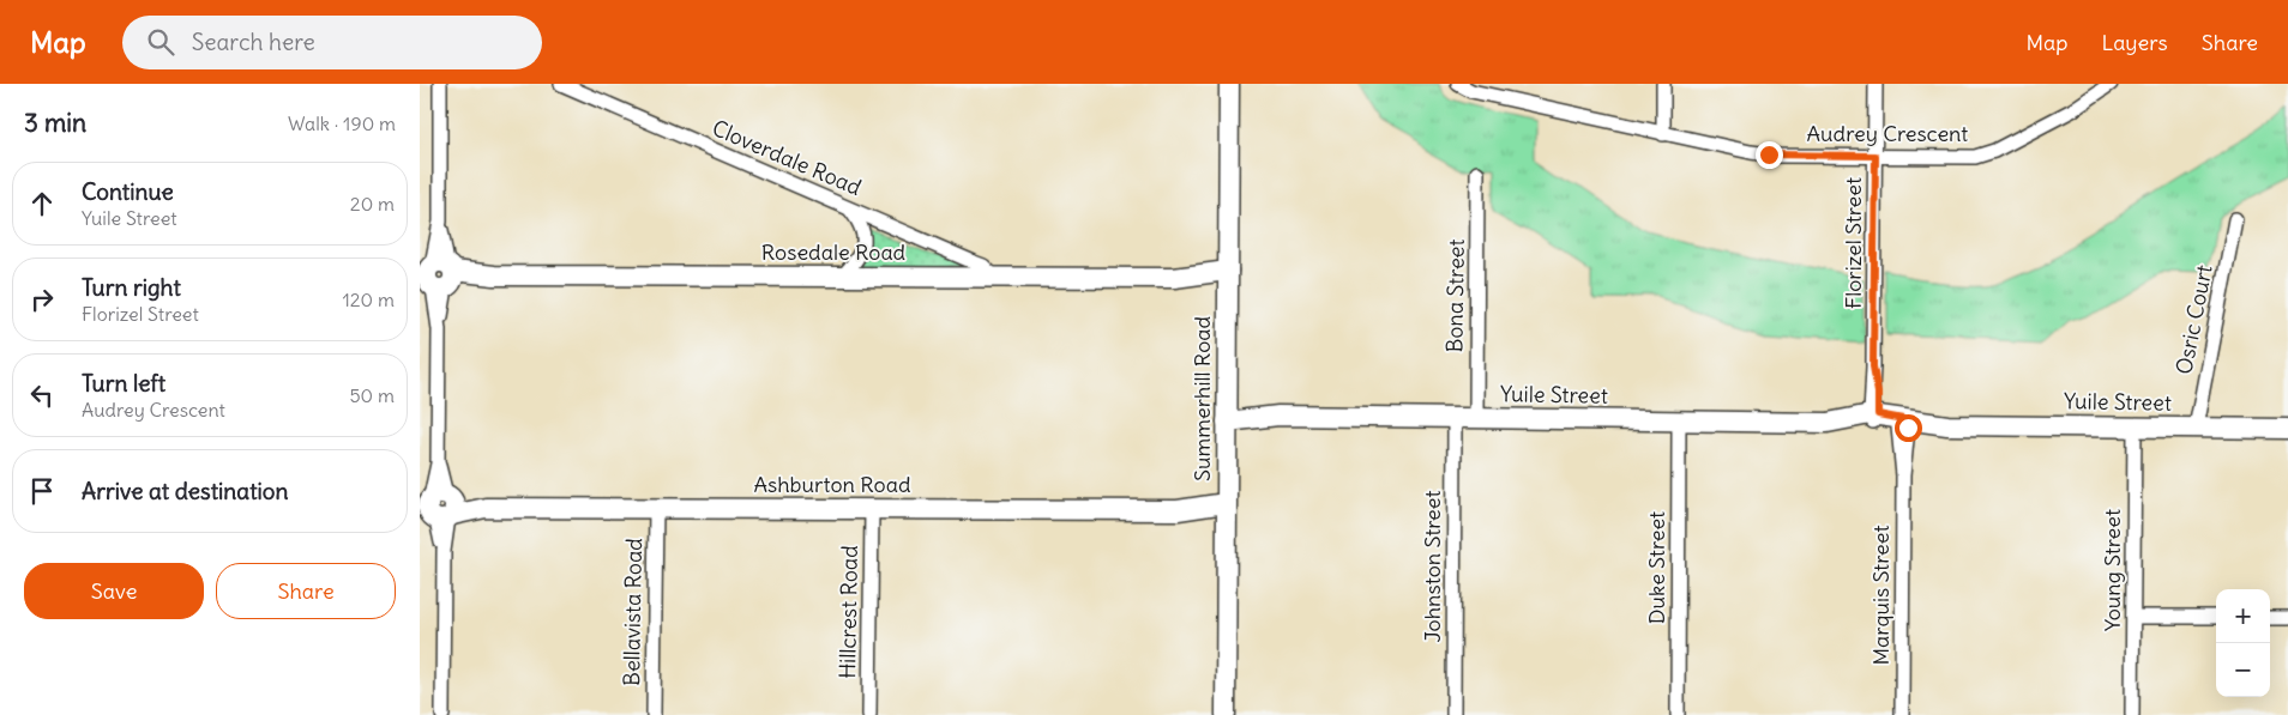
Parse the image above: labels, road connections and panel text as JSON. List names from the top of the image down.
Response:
{
  "streets": {
    "street": [
      "Audrey Crescent",
      "Cloverdale Road",
      "Florizel Street",
      "Rosedale Road",
      "Bona Street",
      "Osric Court",
      "Yuile Street",
      "Summerhill Road",
      "Ashburton Road",
      "Johnston Street",
      "Duke Street",
      "Young Street",
      "Marquis Street",
      "Bellavista Road",
      "Hillcrest Road"
    ]
  },
  "crossings": [
    ["Audrey Crescent", "Florizel Street"],
    ["Cloverdale Road", "Rosedale Road"],
    ["Florizel Street", "Yuile Street"],
    ["Rosedale Road", "Summerhill Road"],
    ["Bona Street", "Yuile Street"],
    ["Osric Court", "Yuile Street"],
    ["Yuile Street", "Summerhill Road"],
    ["Yuile Street", "Johnston Street"],
    ["Yuile Street", "Duke Street"],
    ["Yuile Street", "Young Street"],
    ["Yuile Street", "Marquis Street"],
    ["Summerhill Road", "Ashburton Road"],
    ["Ashburton Road", "Bellavista Road"],
    ["Ashburton Road", "Hillcrest Road"]
  ],
  "page": {
    "header": "Map",
    "search": "Search here",
    "nav": ["Map", "Layers", "Share"],
    "heading": ["3 min", "Walk · 190 m"],
    "list": [
      ["Continue", "Yuile Street", "20 m"],
      ["Turn right", "Florizel Street", "120 m"],
      ["Turn left", "Audrey Crescent", "50 m"],
      "Arrive at destination"
    ],
    "buttons": ["Save", "Share"],
    "map_buttons": ["+", "−"]
  }
}
